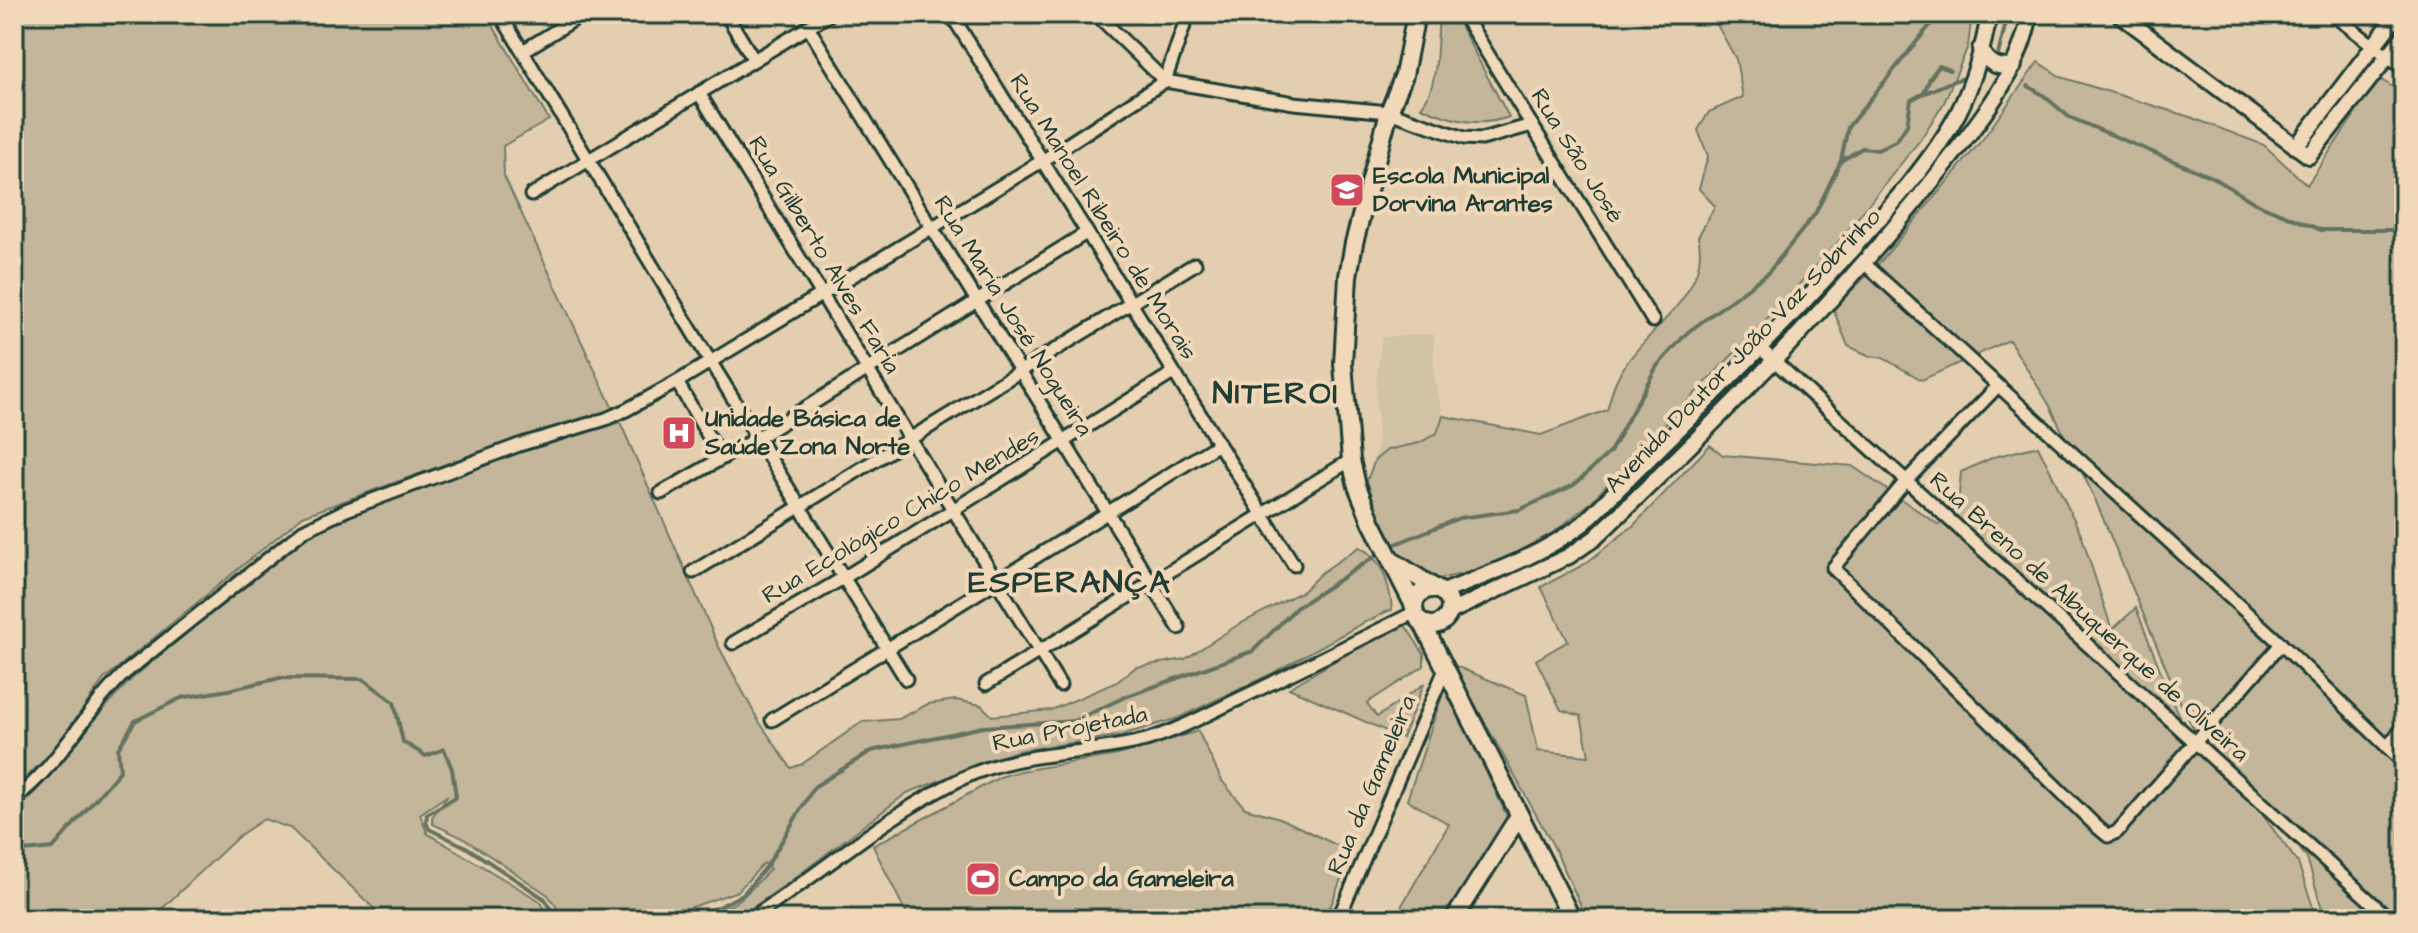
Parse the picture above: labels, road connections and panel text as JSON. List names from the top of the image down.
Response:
{
  "streets": {
    "street": [
      "Rua São José",
      "Rua Manoel Ribeiro de Morais",
      "Rua Gilberto Alves Faria",
      "Rua Maria José Nogueira",
      "Avenida Doutor João Vaz Sobrinho",
      "Rua Ecológico Chico Mendes",
      "Rua Breno de Albuquerque de Oliveira",
      "Rua Projetada",
      "Rua da Gameleira"
    ]
  },
  "crossings": [
    ["Rua Manoel Ribeiro de Morais", "Rua Ecológico Chico Mendes"],
    ["Rua Gilberto Alves Faria", "Rua Ecológico Chico Mendes"],
    ["Rua Maria José Nogueira", "Rua Ecológico Chico Mendes"],
    ["Avenida Doutor João Vaz Sobrinho", "Rua Breno de Albuquerque de Oliveira"],
    ["Avenida Doutor João Vaz Sobrinho", "Rua Projetada"]
  ],
  "districts": ["NITEROI", "ESPERANÇA"],
  "places": {
    "school or university": ["Escola Municipal Dorvina Arantes"],
    "hospital": ["Unidade Básica de Saúde Zona Norte"],
    "sports": ["Campo da Gameleira"]
  }
}
